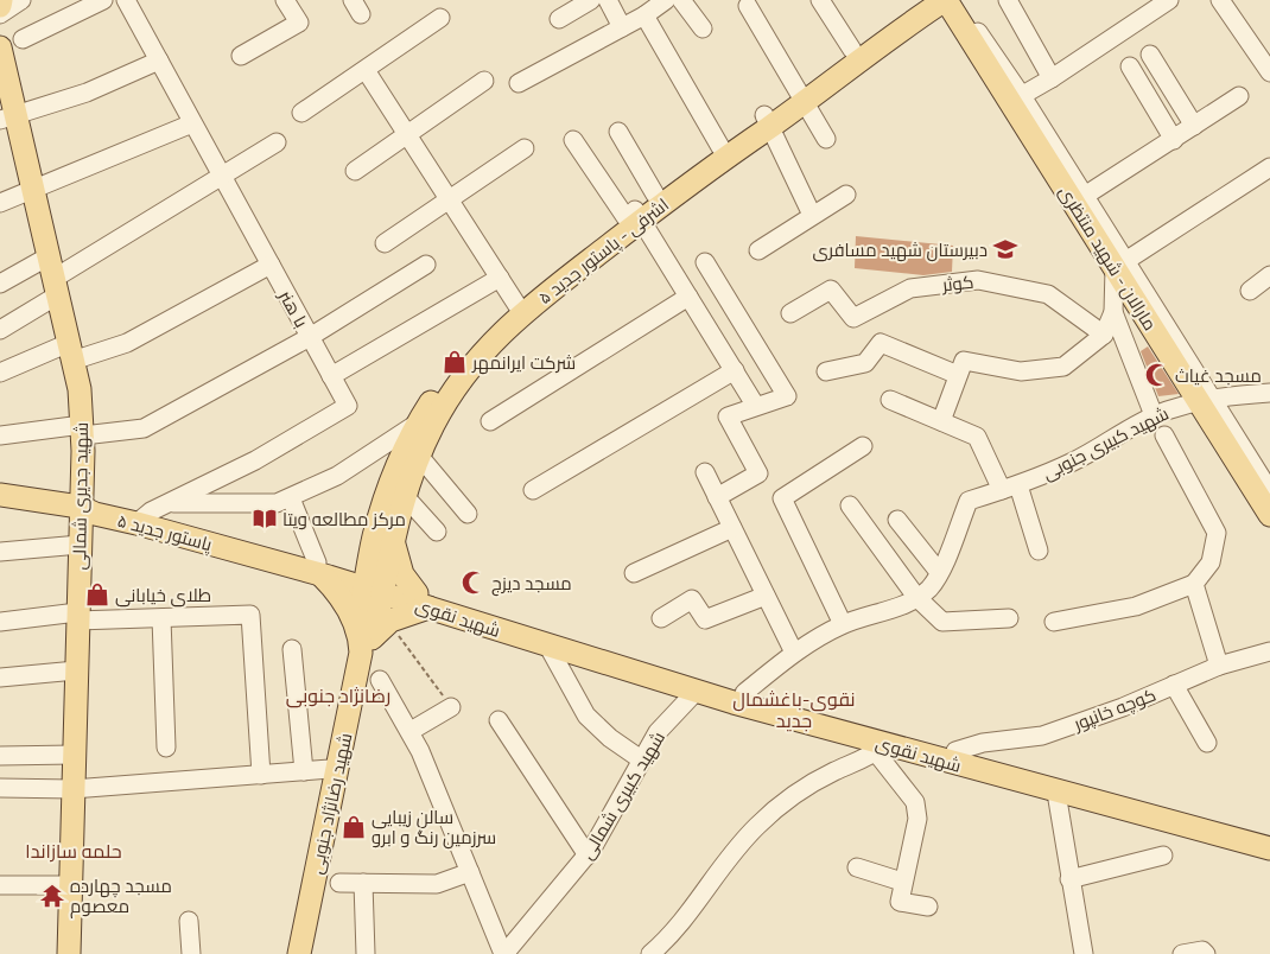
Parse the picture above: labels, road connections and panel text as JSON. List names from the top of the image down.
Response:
{
  "streets": {
    "main road": [
      "اشرفی - پاستور جدید ۵",
      "مارالان - شهید منتظری",
      "شهید جدیری شمالی",
      "پاستور جدید ۵",
      "شهید نقوی",
      "شهید رضانژاد جنوبی"
    ],
    "street": [
      "کوثر",
      "با هنر",
      "شهید کبیری جنوبی",
      "کوچه خانپور",
      "شهید کبیری شمالی"
    ]
  },
  "crossings": [
    ["اشرفی - پاستور جدید ۵", "مارالان - شهید منتظری"],
    ["اشرفی - پاستور جدید ۵", "پاستور جدید ۵"],
    ["اشرفی - پاستور جدید ۵", "شهید نقوی"],
    ["اشرفی - پاستور جدید ۵", "شهید رضانژاد جنوبی"],
    ["مارالان - شهید منتظری", "شهید کبیری جنوبی"],
    ["با هنر", "پاستور جدید ۵"],
    ["شهید کبیری جنوبی", "شهید نقوی"],
    ["شهید جدیری شمالی", "پاستور جدید ۵"],
    ["پاستور جدید ۵", "شهید نقوی"],
    ["پاستور جدید ۵", "شهید رضانژاد جنوبی"],
    ["شهید نقوی", "کوچه خانپور"],
    ["شهید نقوی", "شهید کبیری شمالی"],
    ["شهید نقوی", "شهید رضانژاد جنوبی"]
  ],
  "districts": ["رضانژاد جنوبی", "نقوی-باغشمال جدید", "حلمه سازاندا"],
  "places": {
    "school or university": ["دبیرستان شهید مسافری"],
    "shop": ["شرکت ایرانمهر", "طلای خیابانی", "سالن زیبایی سرزمین رنگ و ابرو"],
    "mosque": ["مسجد غیاث", "مسجد دیزج"],
    "library": ["مرکز مطالعه ویتا"],
    "temple": ["مسجد چهارده معصوم"]
  }
}
